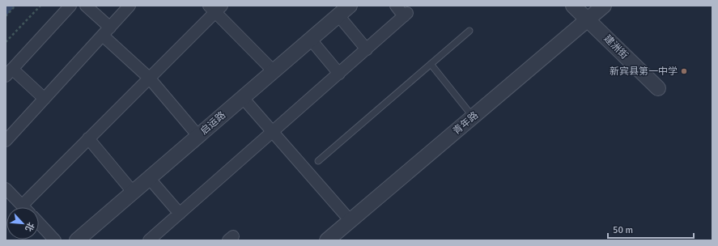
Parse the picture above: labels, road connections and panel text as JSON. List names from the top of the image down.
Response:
{
  "streets": {
    "street": ["建洲街", "启运路", "青年路"]
  },
  "crossings": [
    ["建洲街", "青年路"]
  ],
  "places": ["新宾县第一中学"],
  "scale_bar": "50 m",
  "north": "bottom right"
}
